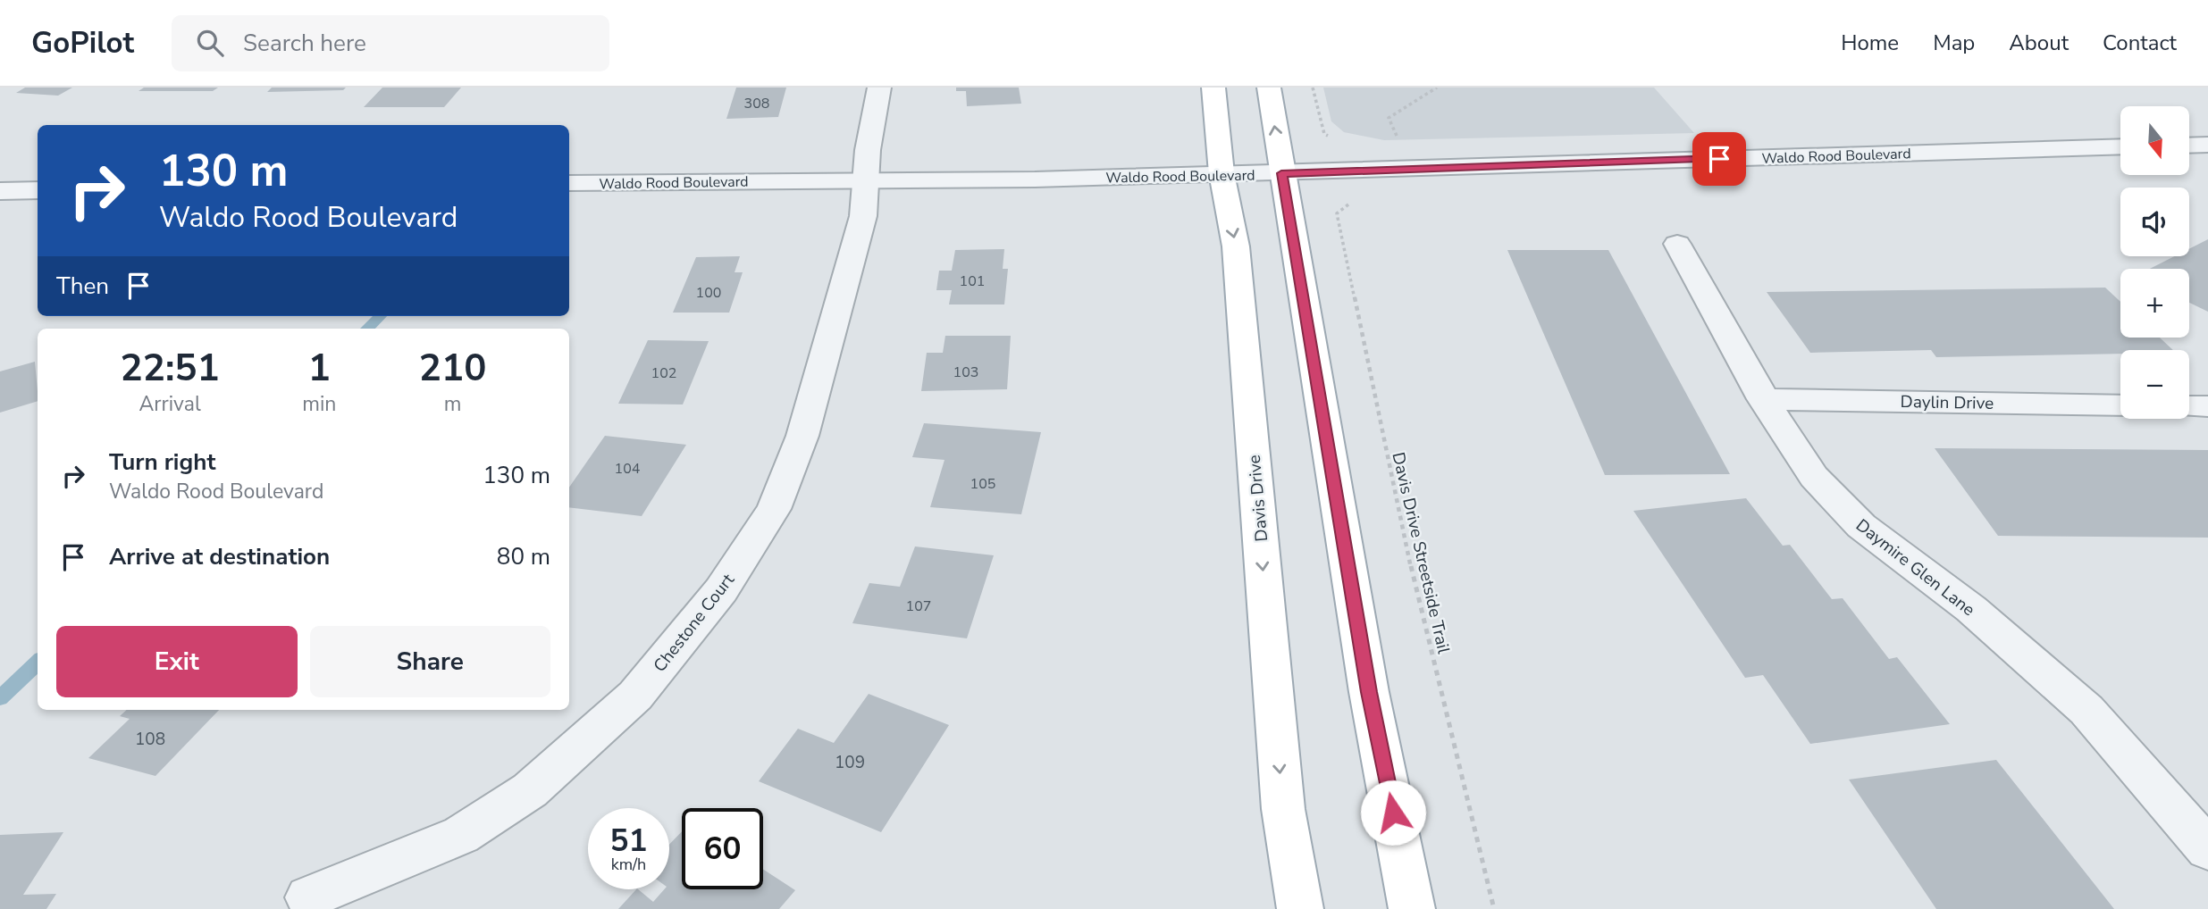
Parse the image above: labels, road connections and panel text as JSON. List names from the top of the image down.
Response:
{
  "streets": {
    "main road": ["Davis Drive"],
    "street": [
      "Waldo Rood Boulevard",
      "Daylin Drive",
      "Daymire Glen Lane",
      "Chestone Court"
    ],
    "path": ["Davis Drive Streetside Trail"]
  },
  "crossings": [
    ["Waldo Rood Boulevard", "Davis Drive"],
    ["Waldo Rood Boulevard", "Chestone Court"],
    ["Daylin Drive", "Daymire Glen Lane"]
  ],
  "house_numbers": [
    "308",
    "101",
    "100",
    "103",
    "102",
    "104",
    "105",
    "107",
    "108",
    "109"
  ],
  "north": "bottom",
  "page": {
    "header": "GoPilot",
    "search": "Search here",
    "nav": [
      "Home",
      "Map",
      "About",
      "Contact"
    ],
    "map_buttons": ["+", "−"],
    "turn": ["130 m", "Waldo Rood Boulevard"],
    "then": "Then",
    "eta": [
      "22:51",
      "Arrival",
      "1",
      "min",
      "210",
      "m"
    ],
    "list": [
      {
        "name": "Turn right",
        "note": "Waldo Rood Boulevard",
        "value": "130 m"
      },
      {
        "name": "Arrive at destination",
        "value": "80 m"
      }
    ],
    "buttons": ["Exit", "Share"],
    "speed": "51 km/h",
    "limit": "60"
  }
}
